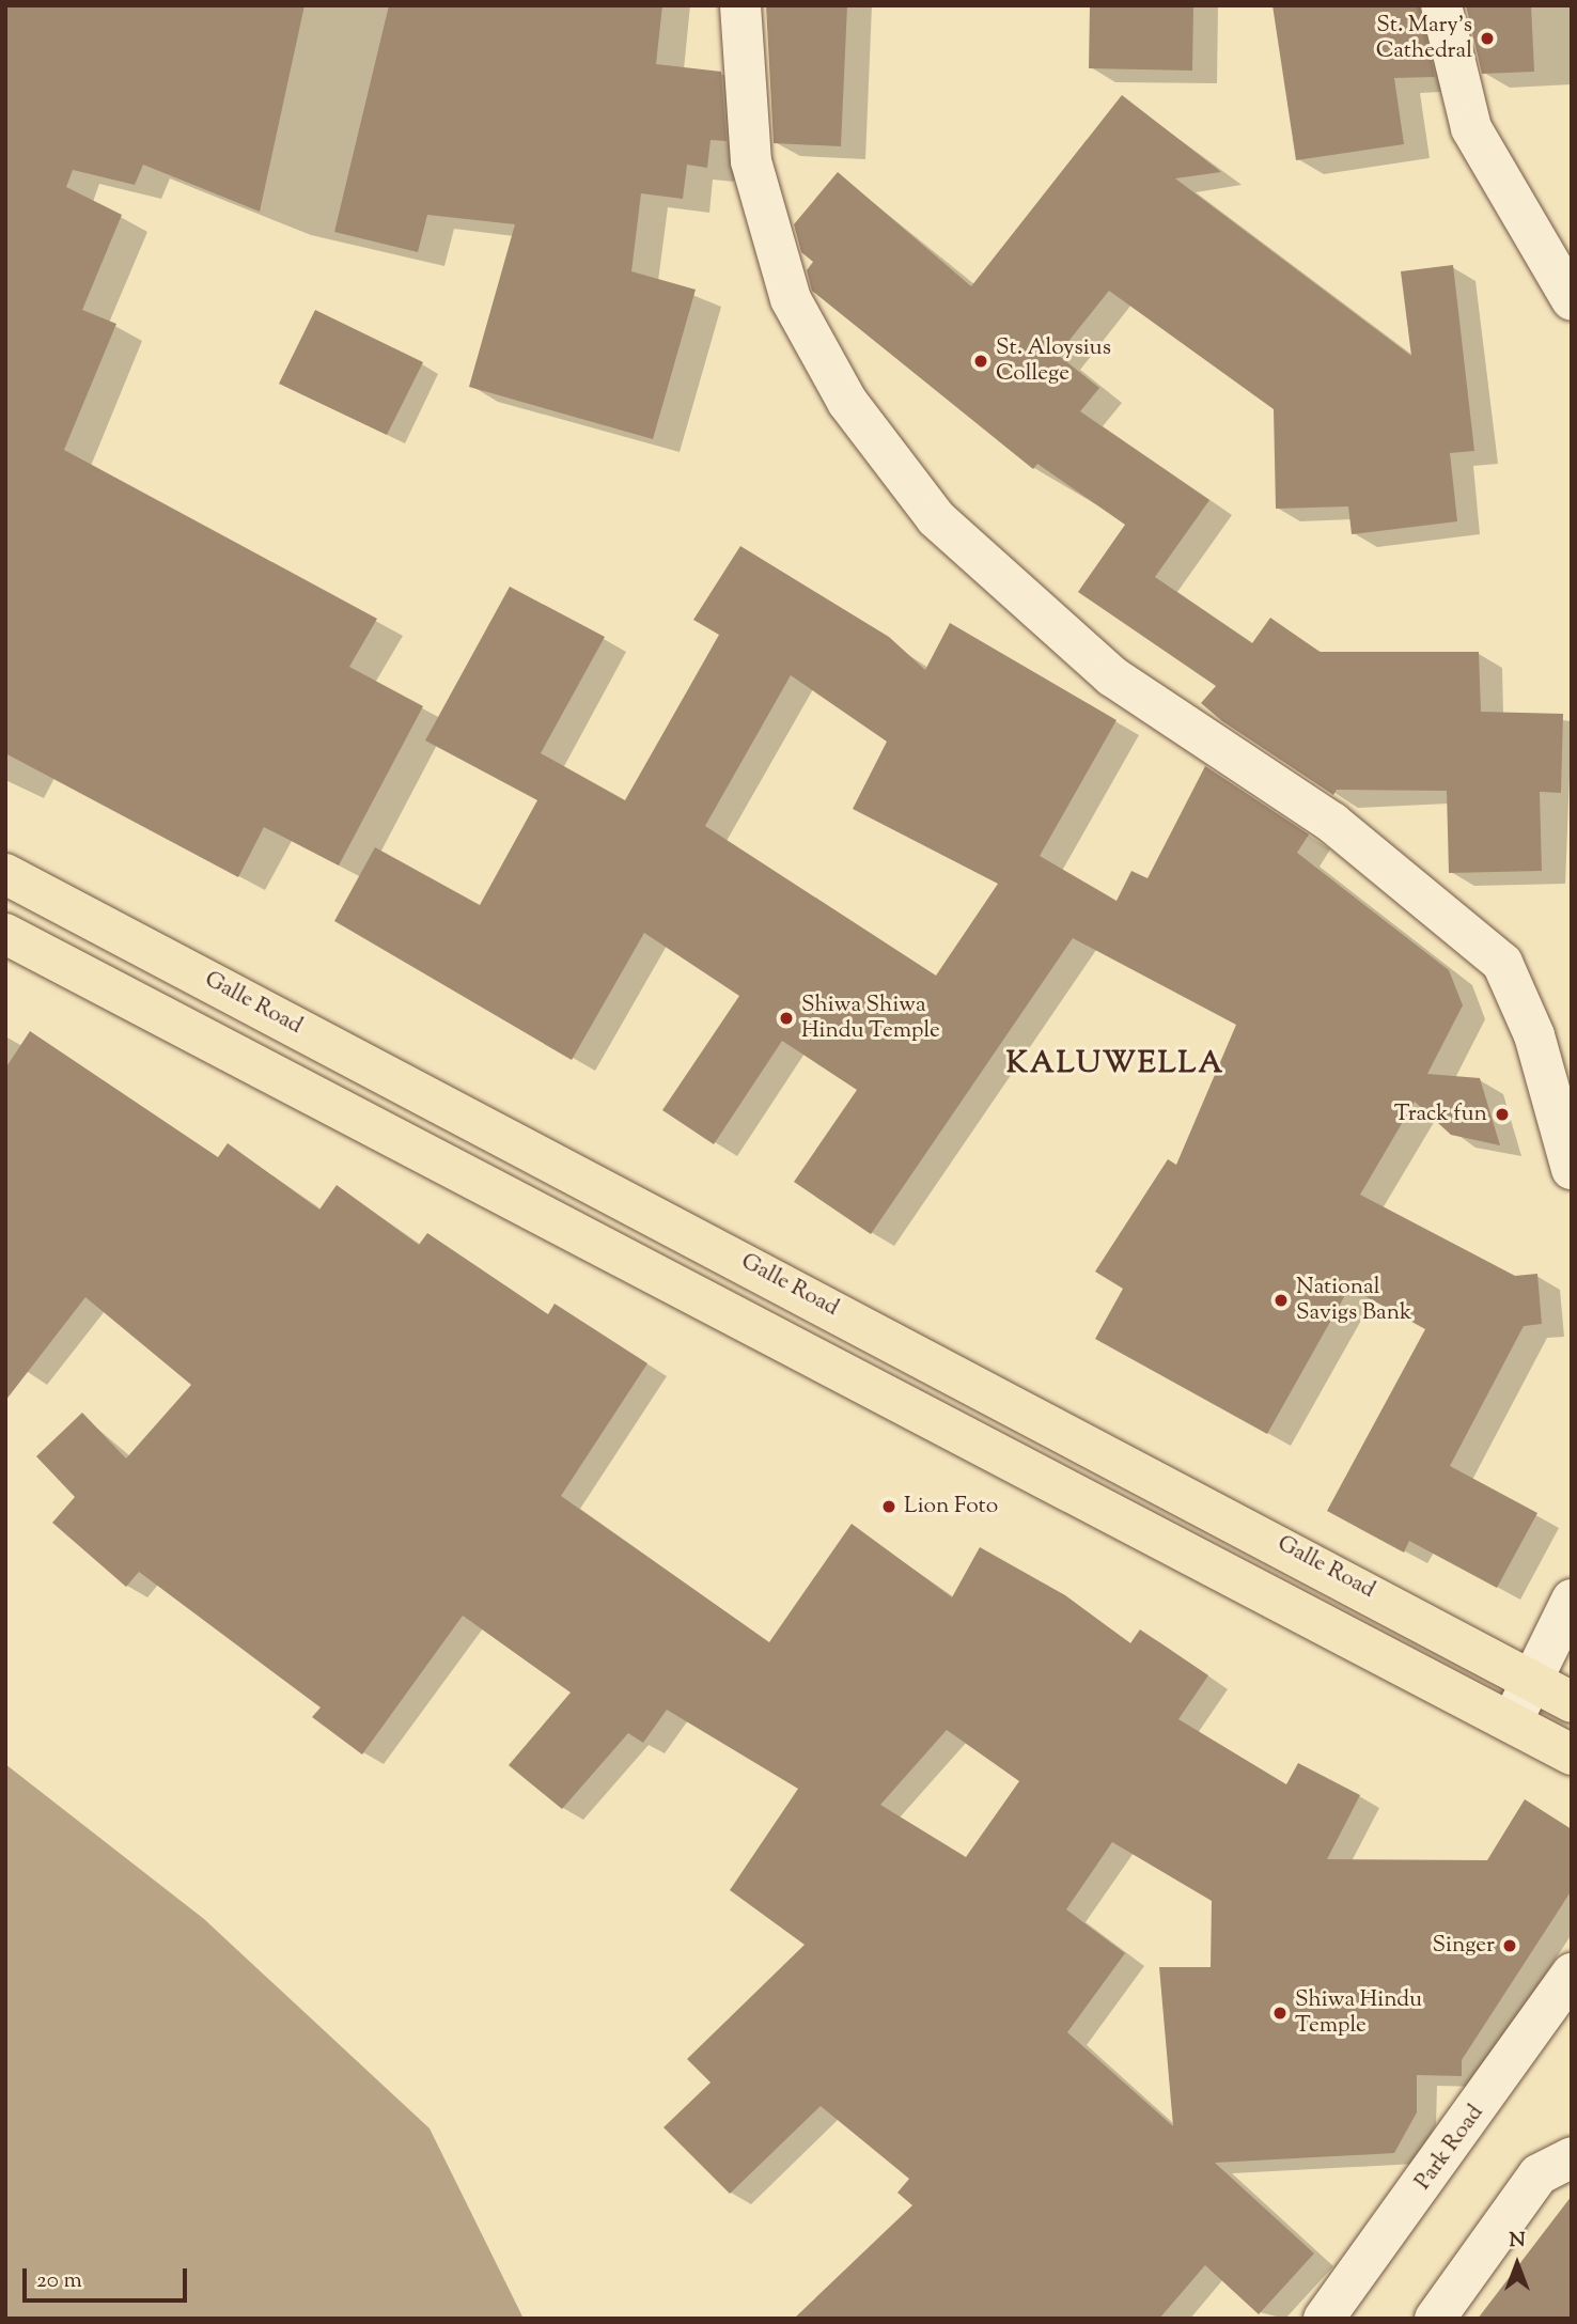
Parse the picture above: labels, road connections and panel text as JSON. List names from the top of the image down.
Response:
{
  "streets": {
    "highway": ["Galle Road"],
    "street": ["Park Road"]
  },
  "districts": ["KALUWELLA"],
  "places": [
    "St. Mary's Cathedral",
    "St. Aloysius College",
    "Shiwa Shiwa Hindu Temple",
    "Track fun",
    "National Savigs Bank",
    "Lion Foto",
    "Singer",
    "Shiwa Hindu Temple"
  ],
  "scale_bar": "20 m",
  "north": "top"
}
